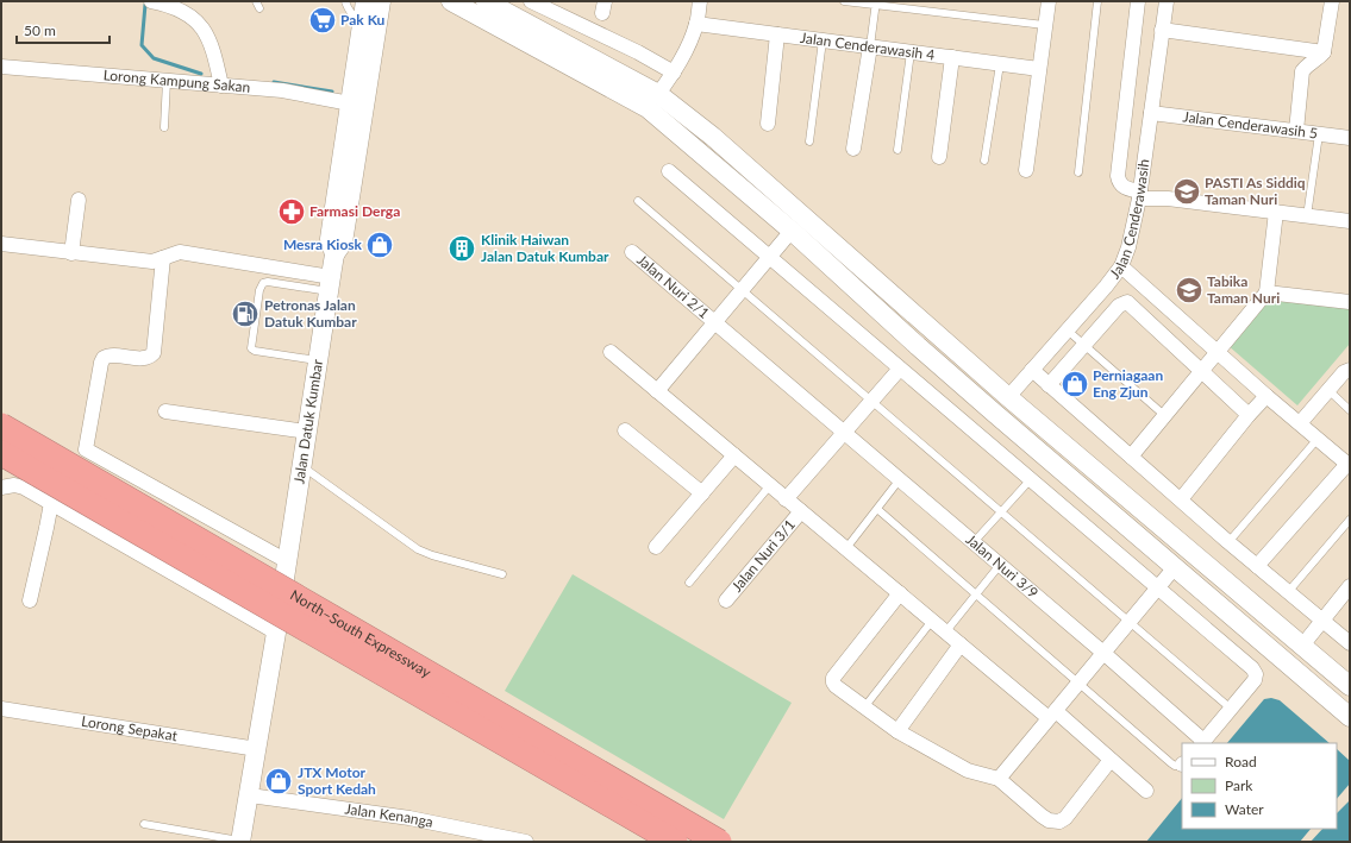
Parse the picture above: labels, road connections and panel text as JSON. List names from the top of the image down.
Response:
{
  "streets": {
    "highway": ["North–South Expressway"],
    "main road": ["Jalan Datuk Kumbar"],
    "street": [
      "Jalan Cenderawasih 4",
      "Lorong Kampung Sakan",
      "Jalan Cenderawasih 5",
      "Jalan Cenderawasih",
      "Jalan Nuri 2/1",
      "Jalan Nuri 3/1",
      "Jalan Nuri 3/9",
      "Lorong Sepakat",
      "Jalan Kenanga"
    ]
  },
  "crossings": [
    ["Lorong Kampung Sakan", "Jalan Datuk Kumbar"],
    ["Jalan Cenderawasih 5", "Jalan Cenderawasih"],
    ["Jalan Nuri 2/1", "Jalan Nuri 3/9"],
    ["Jalan Datuk Kumbar", "Lorong Sepakat"],
    ["Jalan Datuk Kumbar", "Jalan Kenanga"]
  ],
  "places": {
    "supermarket": ["Pak Ku"],
    "school or university": ["PASTI As Siddiq Taman Nuri", "Tabika Taman Nuri"],
    "pharmacy": ["Farmasi Derga"],
    "shop": ["Mesra Kiosk", "Perniagaan Eng Zjun", "JTX Motor Sport Kedah"],
    "building": ["Klinik Haiwan Jalan Datuk Kumbar"],
    "fuel station": ["Petronas Jalan Datuk Kumbar"]
  },
  "legend": ["Road", "Park", "Water"],
  "scale_bar": "50 m"
}
